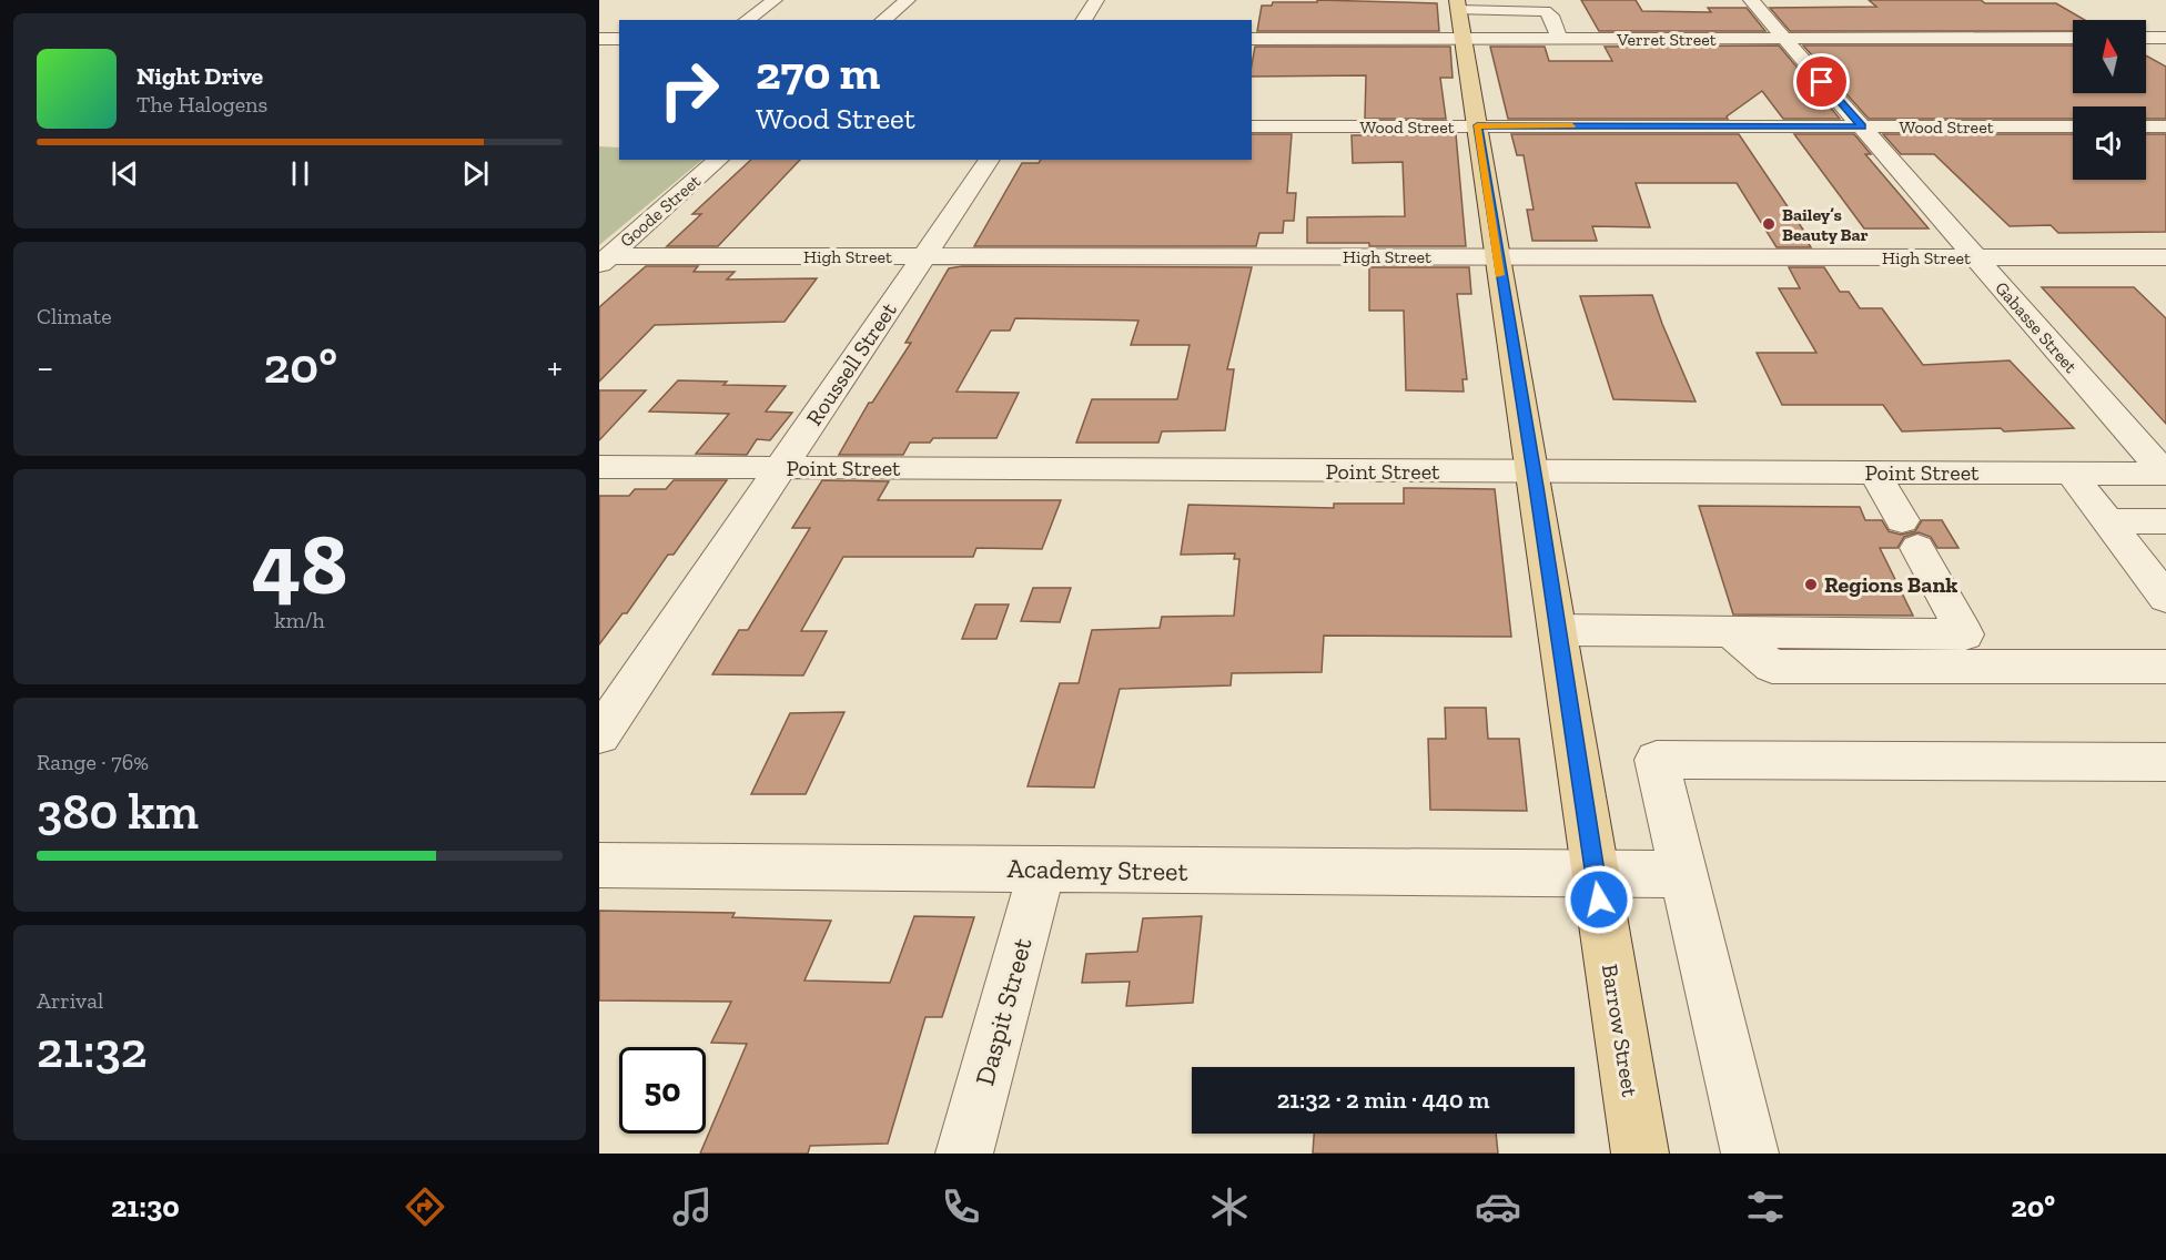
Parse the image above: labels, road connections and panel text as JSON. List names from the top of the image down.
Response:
{
  "streets": {
    "main road": ["Barrow Street"],
    "street": [
      "Verret Street",
      "Wood Street",
      "Goode Street",
      "High Street",
      "Gabasse Street",
      "Roussell Street",
      "Point Street",
      "Academy Street",
      "Daspit Street"
    ]
  },
  "crossings": [
    ["Verret Street", "Gabasse Street"],
    ["Verret Street", "Barrow Street"],
    ["Wood Street", "Gabasse Street"],
    ["Wood Street", "Barrow Street"],
    ["Goode Street", "High Street"],
    ["High Street", "Gabasse Street"],
    ["High Street", "Roussell Street"],
    ["High Street", "Barrow Street"],
    ["Gabasse Street", "Point Street"],
    ["Roussell Street", "Point Street"],
    ["Point Street", "Barrow Street"],
    ["Academy Street", "Daspit Street"],
    ["Academy Street", "Barrow Street"]
  ],
  "places": ["Bailey’s Beauty Bar", "Regions Bank"],
  "north": "top",
  "page": {
    "turn": ["270 m", "Wood Street"],
    "song": ["Night Drive", "The Halogens"],
    "tile": [
      "Climate",
      ["48", "km/h"],
      ["Range · 76%", "380 km"],
      ["Arrival", "21:32"]
    ],
    "heat": ["−", "20°", "+"],
    "limit": "50",
    "trip": "21:32 · 2 min · 440 m",
    "tabs": ["21:30", "20°"]
  }
}
